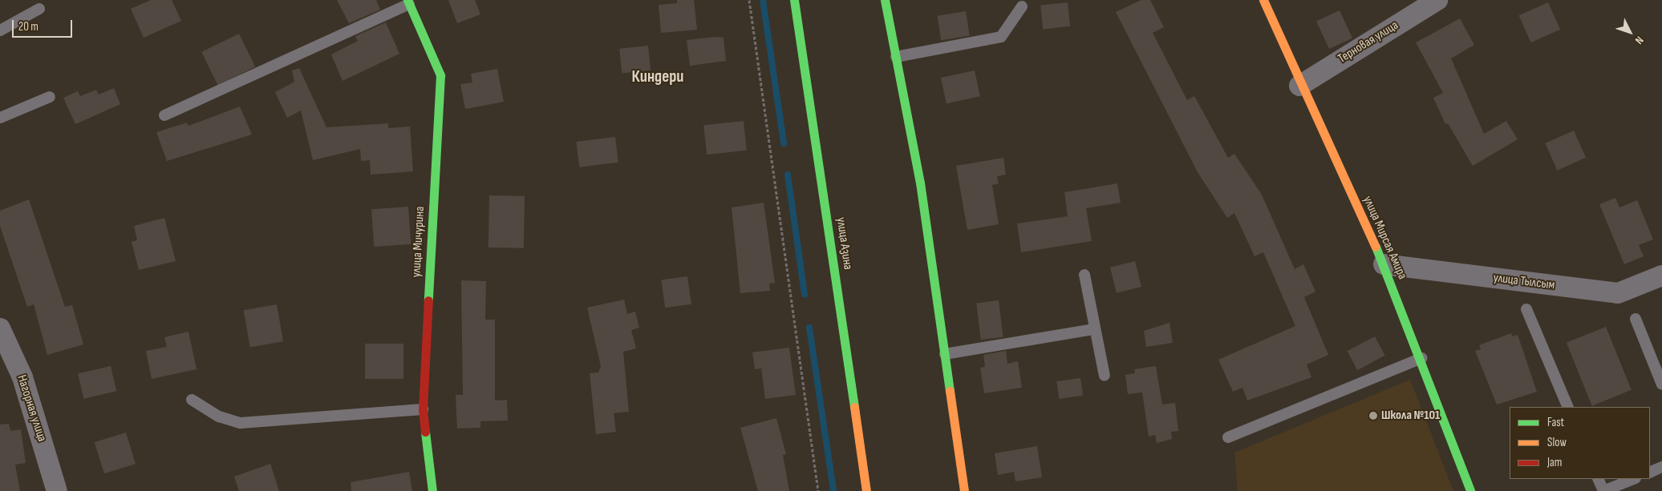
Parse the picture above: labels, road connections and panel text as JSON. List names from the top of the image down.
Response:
{
  "streets": {
    "street": [
      "Терновая улица",
      "улица Мирсая Амира",
      "улица Мичурина",
      "улица Азина",
      "улица Тылсым",
      "Нагорная улица"
    ]
  },
  "crossings": [
    ["Терновая улица", "улица Мирсая Амира"],
    ["улица Мирсая Амира", "улица Тылсым"]
  ],
  "districts": ["Киндери"],
  "places": ["Школа №101"],
  "legend": ["Fast", "Slow", "Jam"],
  "scale_bar": "20 m",
  "north": "bottom right"
}
